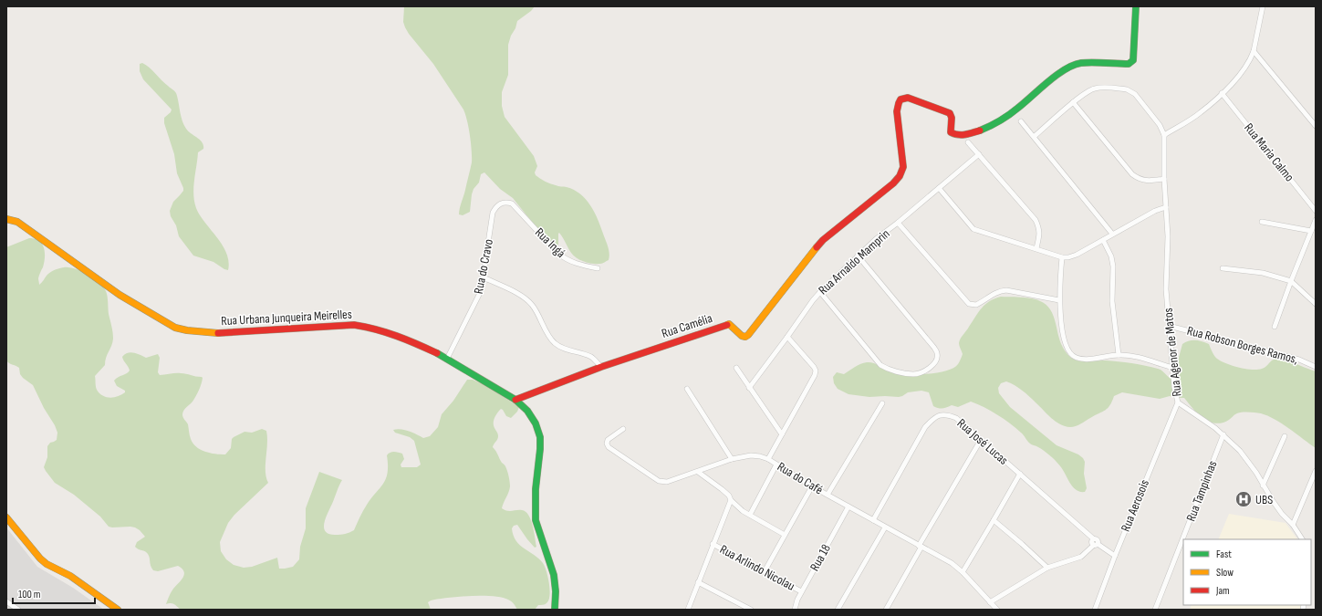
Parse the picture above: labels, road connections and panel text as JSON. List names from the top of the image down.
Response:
{
  "streets": {
    "street": [
      "Rua Maria Calmo",
      "Rua Ingá",
      "Rua Arnaldo Mamprin",
      "Rua do Cravo",
      "Rua Urbana Junqueira Meirelles",
      "Rua Camélia",
      "Rua Robson Borges Ramos,",
      "Rua Agenor de Matos",
      "Rua José Lucas",
      "Rua do Café",
      "Rua Tampinhas",
      "Rua Aerosois",
      "Rua 18",
      "Rua Arlindo Nicolau"
    ]
  },
  "crossings": [
    ["Rua Ingá", "Rua do Cravo"],
    ["Rua do Cravo", "Rua Urbana Junqueira Meirelles"],
    ["Rua Urbana Junqueira Meirelles", "Rua Camélia"],
    ["Rua Robson Borges Ramos,", "Rua Agenor de Matos"],
    ["Rua Agenor de Matos", "Rua Tampinhas"],
    ["Rua Agenor de Matos", "Rua Aerosois"],
    ["Rua José Lucas", "Rua do Café"],
    ["Rua José Lucas", "Rua Aerosois"],
    ["Rua do Café", "Rua 18"],
    ["Rua 18", "Rua Arlindo Nicolau"]
  ],
  "places": {
    "hospital": ["UBS"]
  },
  "legend": ["Fast", "Slow", "Jam"],
  "scale_bar": "100 m"
}
